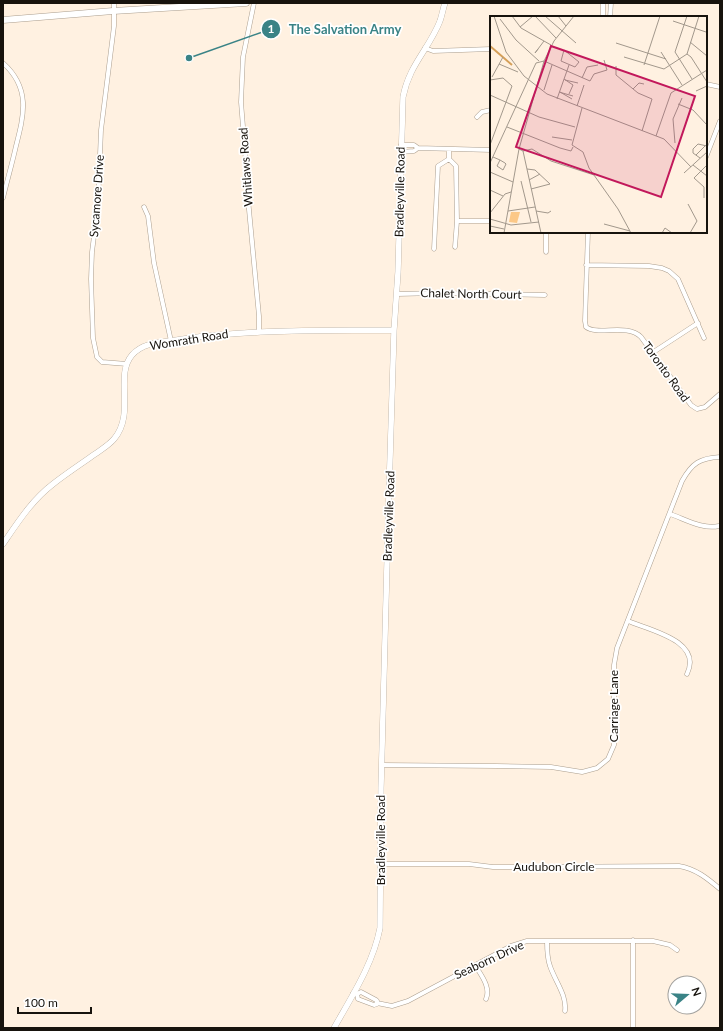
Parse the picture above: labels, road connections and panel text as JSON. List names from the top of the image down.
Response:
{
  "streets": {
    "street": [
      "Whitlaws Road",
      "Bradleyville Road",
      "Sycamore Drive",
      "Chalet North Court",
      "Womrath Road",
      "Toronto Road",
      "Carriage Lane",
      "Audubon Circle",
      "Seaborn Drive"
    ]
  },
  "crossings": [
    ["Whitlaws Road", "Womrath Road"],
    ["Bradleyville Road", "Chalet North Court"],
    ["Bradleyville Road", "Womrath Road"],
    ["Bradleyville Road", "Carriage Lane"],
    ["Bradleyville Road", "Audubon Circle"],
    ["Bradleyville Road", "Seaborn Drive"],
    ["Sycamore Drive", "Womrath Road"]
  ],
  "places": ["The Salvation Army"],
  "scale_bar": "100 m",
  "north": "right"
}
